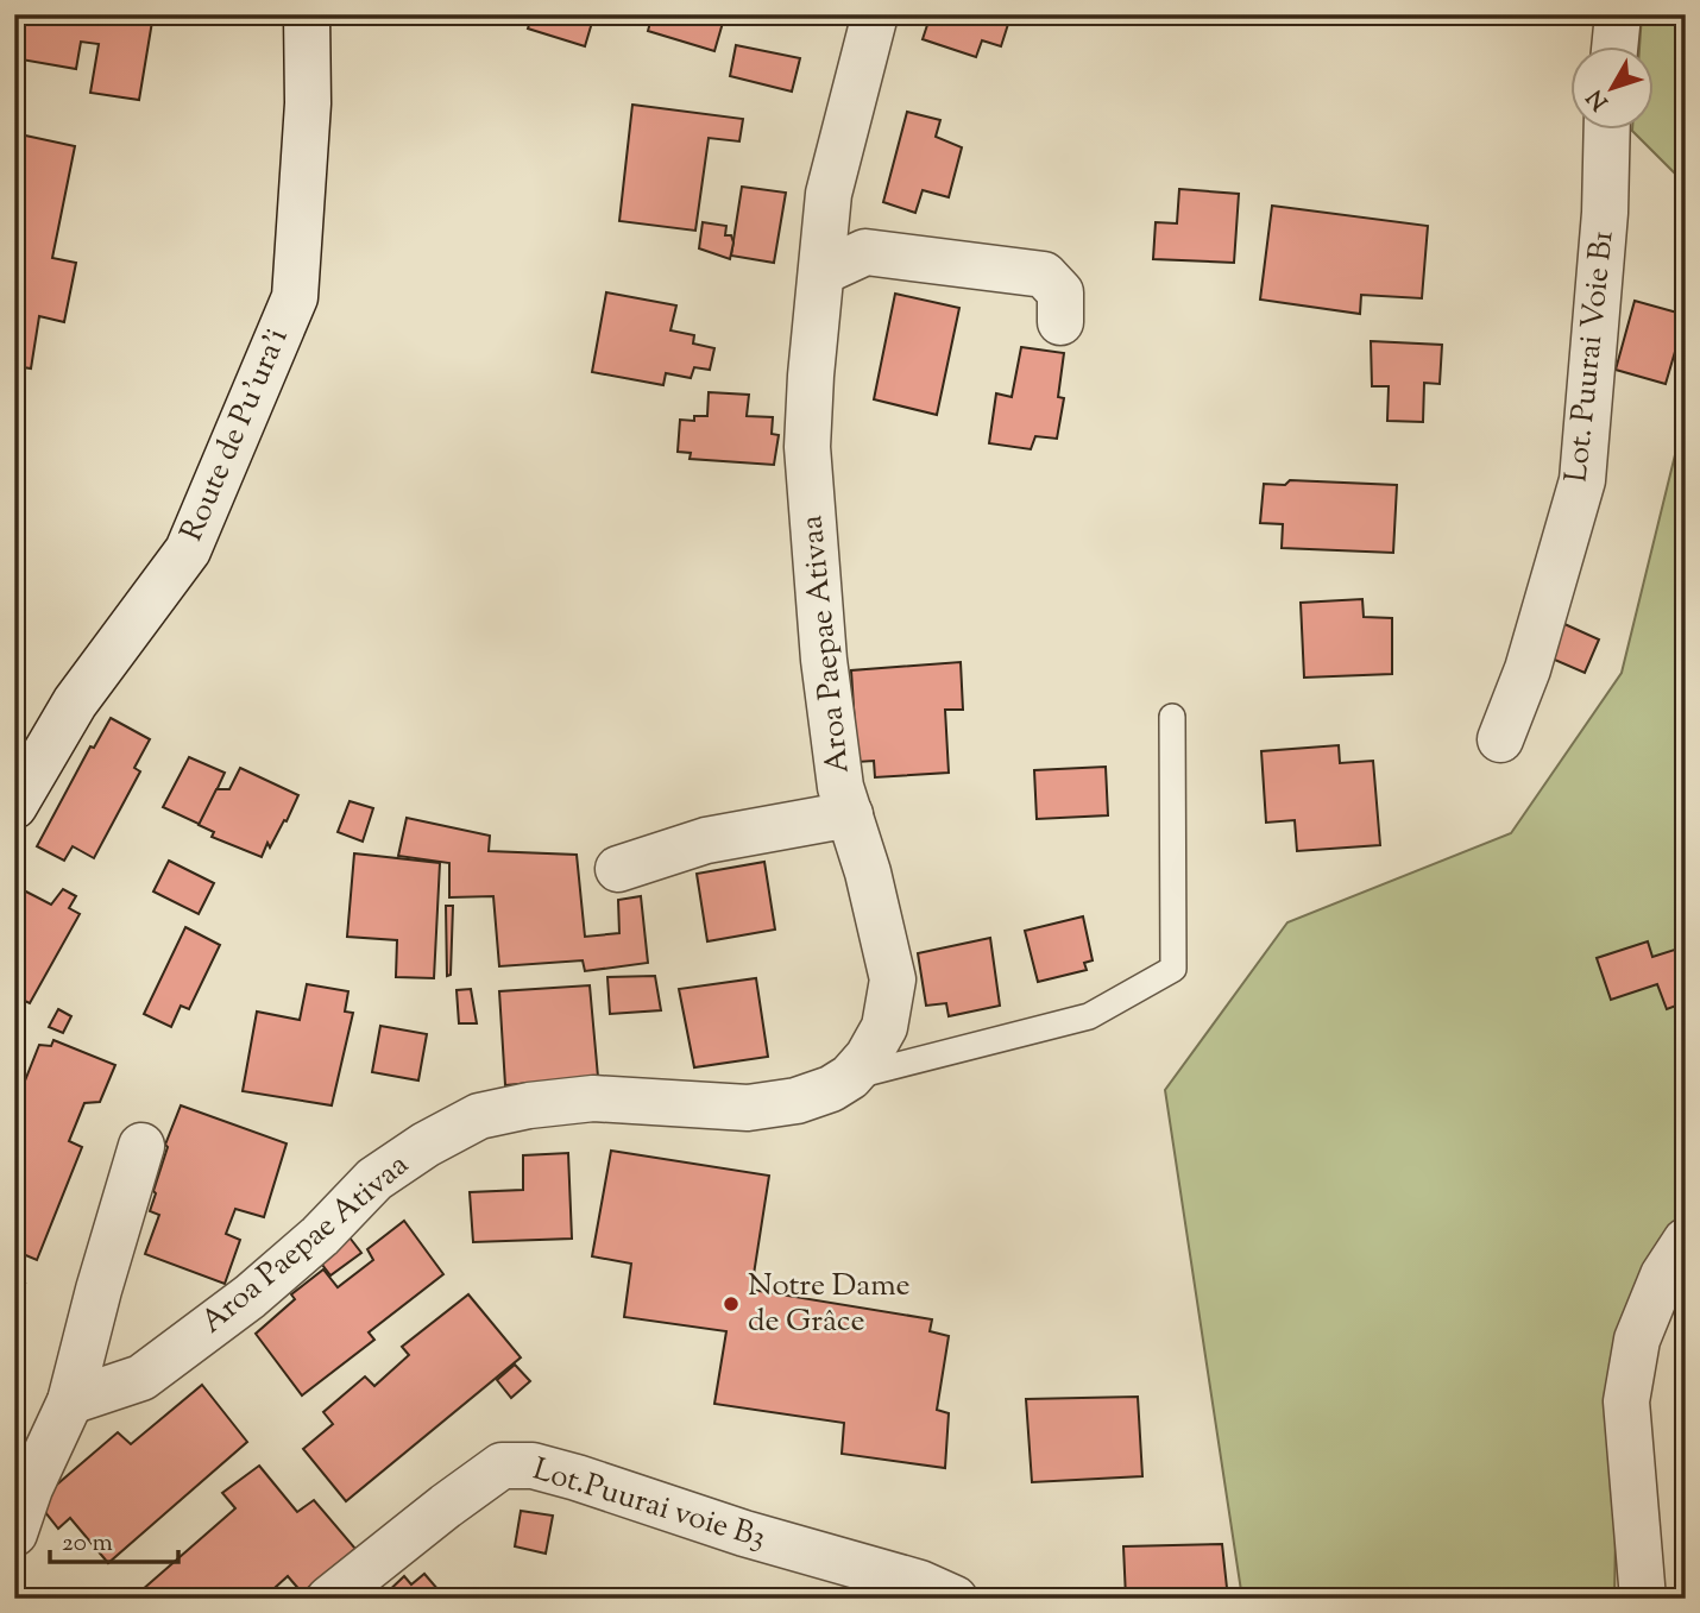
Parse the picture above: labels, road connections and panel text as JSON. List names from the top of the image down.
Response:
{
  "streets": {
    "street": [
      "Lot. Puurai Voie B1",
      "Route de Pu'ura'i",
      "Aroa Paepae Ativaa",
      "Lot.Puurai voie B3"
    ]
  },
  "places": ["Notre Dame de Grâce"],
  "scale_bar": "20 m",
  "north": "bottom left"
}
